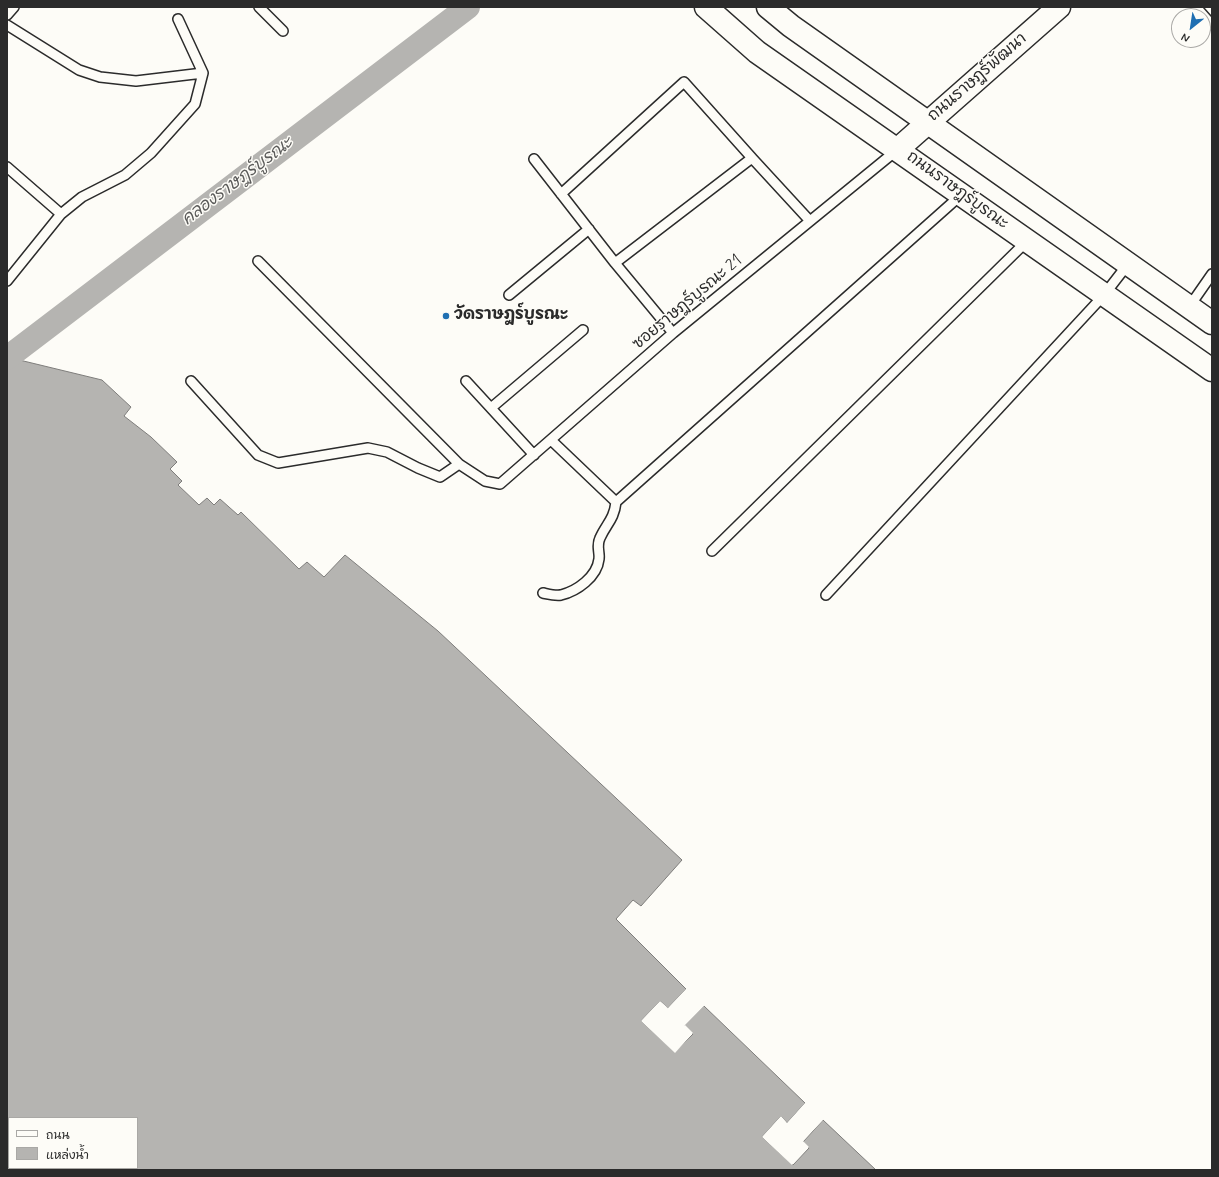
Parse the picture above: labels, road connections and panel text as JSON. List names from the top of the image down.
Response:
{
  "streets": {
    "main road": ["ถนนราษฎร์พัฒนา", "ถนนราษฎร์บูรณะ"],
    "lane": ["ซอยราษฎร์บูรณะ 21"]
  },
  "crossings": [
    ["ถนนราษฎร์พัฒนา", "ถนนราษฎร์บูรณะ"],
    ["ถนนราษฎร์พัฒนา", "ซอยราษฎร์บูรณะ 21"],
    ["ถนนราษฎร์บูรณะ", "ซอยราษฎร์บูรณะ 21"]
  ],
  "water": ["คลองราษฎร์บูรณะ"],
  "places": ["วัดราษฎร์บูรณะ"],
  "legend": ["ถนน", "แหล่งน้ำ"],
  "north": "bottom left"
}
